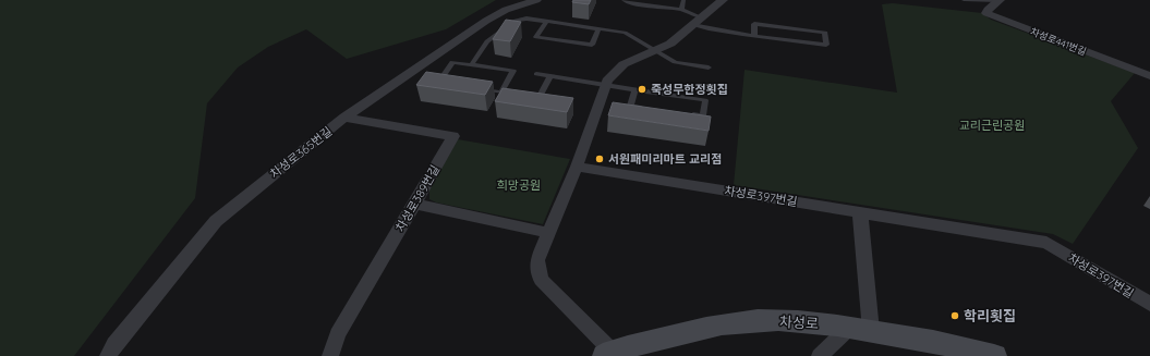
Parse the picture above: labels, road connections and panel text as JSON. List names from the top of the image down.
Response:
{
  "streets": {
    "main road": ["차성로"],
    "street": [
      "차성로441번길",
      "차성로365번길",
      "차성로397번길",
      "차성로389번길"
    ]
  },
  "crossings": [
    ["차성로365번길", "차성로389번길"]
  ],
  "parks": ["교리근린공원", "희망공원"],
  "places": ["죽성무한정횟집", "서원패미리마트 교리점", "학리횟집"]
}
